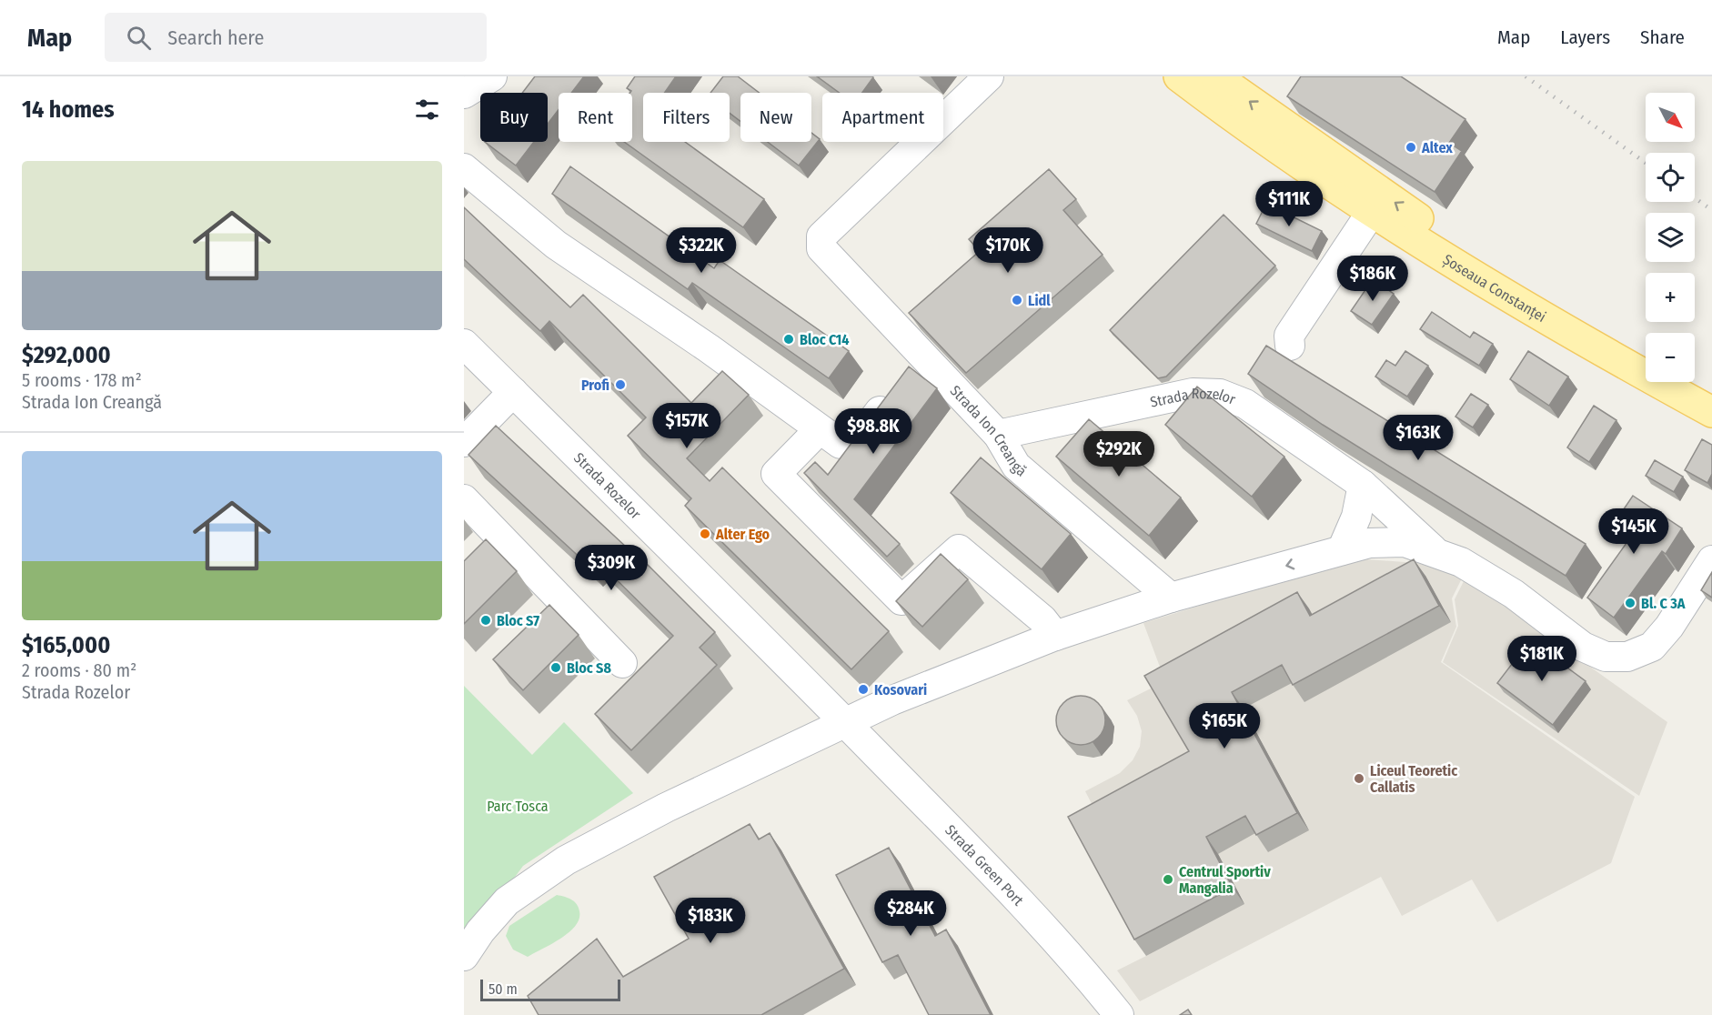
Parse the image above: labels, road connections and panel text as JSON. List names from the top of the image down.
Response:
{
  "streets": {
    "main road": ["Șoseaua Constanței"],
    "street": ["Strada Rozelor", "Strada Ion Creangă", "Strada Green Port"]
  },
  "crossings": [
    ["Strada Rozelor", "Strada Ion Creangă"],
    ["Strada Rozelor", "Strada Green Port"]
  ],
  "parks": ["Parc Tosca"],
  "places": [
    "Altex",
    "Lidl",
    "Bloc C14",
    "Profi",
    "Alter Ego",
    "Bl. C 3A",
    "Bloc S7",
    "Bloc S8",
    "Kosovari",
    "Liceul Teoretic Callatis",
    "Centrul Sportiv Mangalia"
  ],
  "scale_bar": "50 m",
  "north": "bottom right",
  "page": {
    "header": "Map",
    "search": "Search here",
    "nav": ["Map", "Layers", "Share"],
    "heading": "14 homes",
    "map_buttons": ["+", "−"],
    "chip": [
      "Buy",
      "Rent",
      "Filters",
      "New",
      "Apartment"
    ],
    "list": [
      {
        "name": "$292,000",
        "note": "5 rooms · 178 m² · Strada Ion Creangă"
      },
      {
        "name": "$165,000",
        "note": "2 rooms · 80 m² · Strada Rozelor"
      }
    ],
    "price": [
      "$111K",
      "$322K",
      "$170K",
      "$186K",
      "$157K",
      "$98.8K",
      "$163K",
      "$292K",
      "$145K",
      "$309K",
      "$181K",
      "$165K",
      "$284K",
      "$183K"
    ],
    "scale": "50 m"
  }
}
